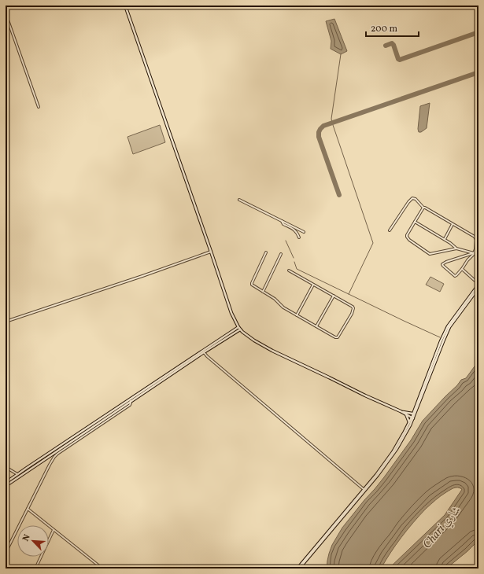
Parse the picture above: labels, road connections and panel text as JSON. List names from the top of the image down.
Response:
{
  "water": ["Chari شاري"],
  "scale_bar": "200 m",
  "north": "top left"
}
